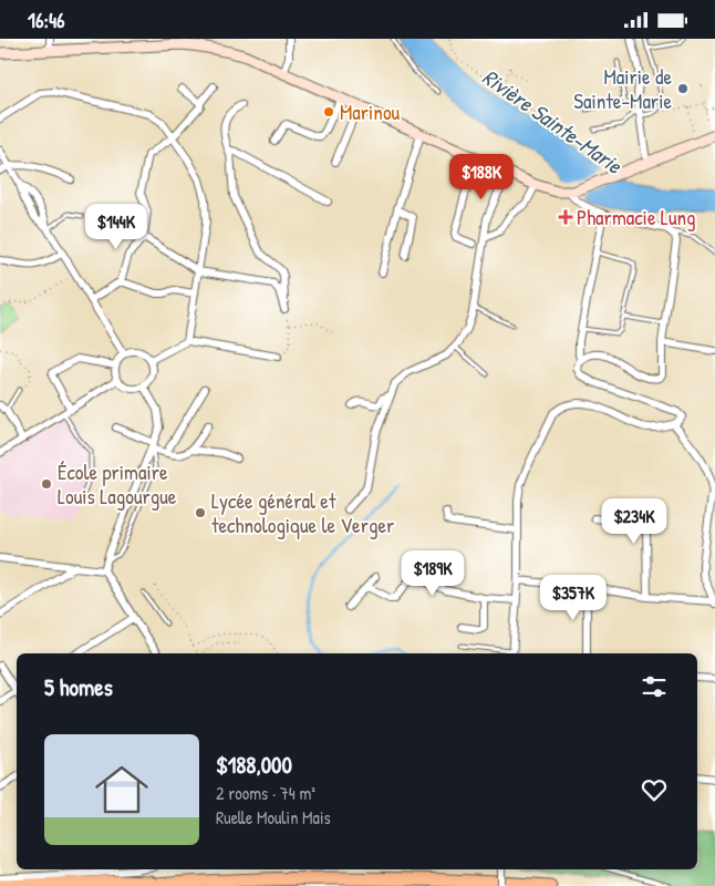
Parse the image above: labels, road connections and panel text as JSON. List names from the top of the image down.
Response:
{
  "water": ["Rivière Sainte-Marie"],
  "places": {
    "other": [
      "Mairie de Sainte-Marie",
      "Marinou",
      "École primaire Louis Lagourgue",
      "Lycée général et technologique le Verger"
    ],
    "health": ["Pharmacie Lung"]
  },
  "page": {
    "status": "16:46",
    "price": [
      "$188K",
      "$144K",
      "$234K",
      "$189K",
      "$357K"
    ],
    "heading": "5 homes",
    "list": [
      {
        "name": "$188,000",
        "note": "2 rooms · 74 m² · Ruelle Moulin Mais"
      }
    ]
  }
}
